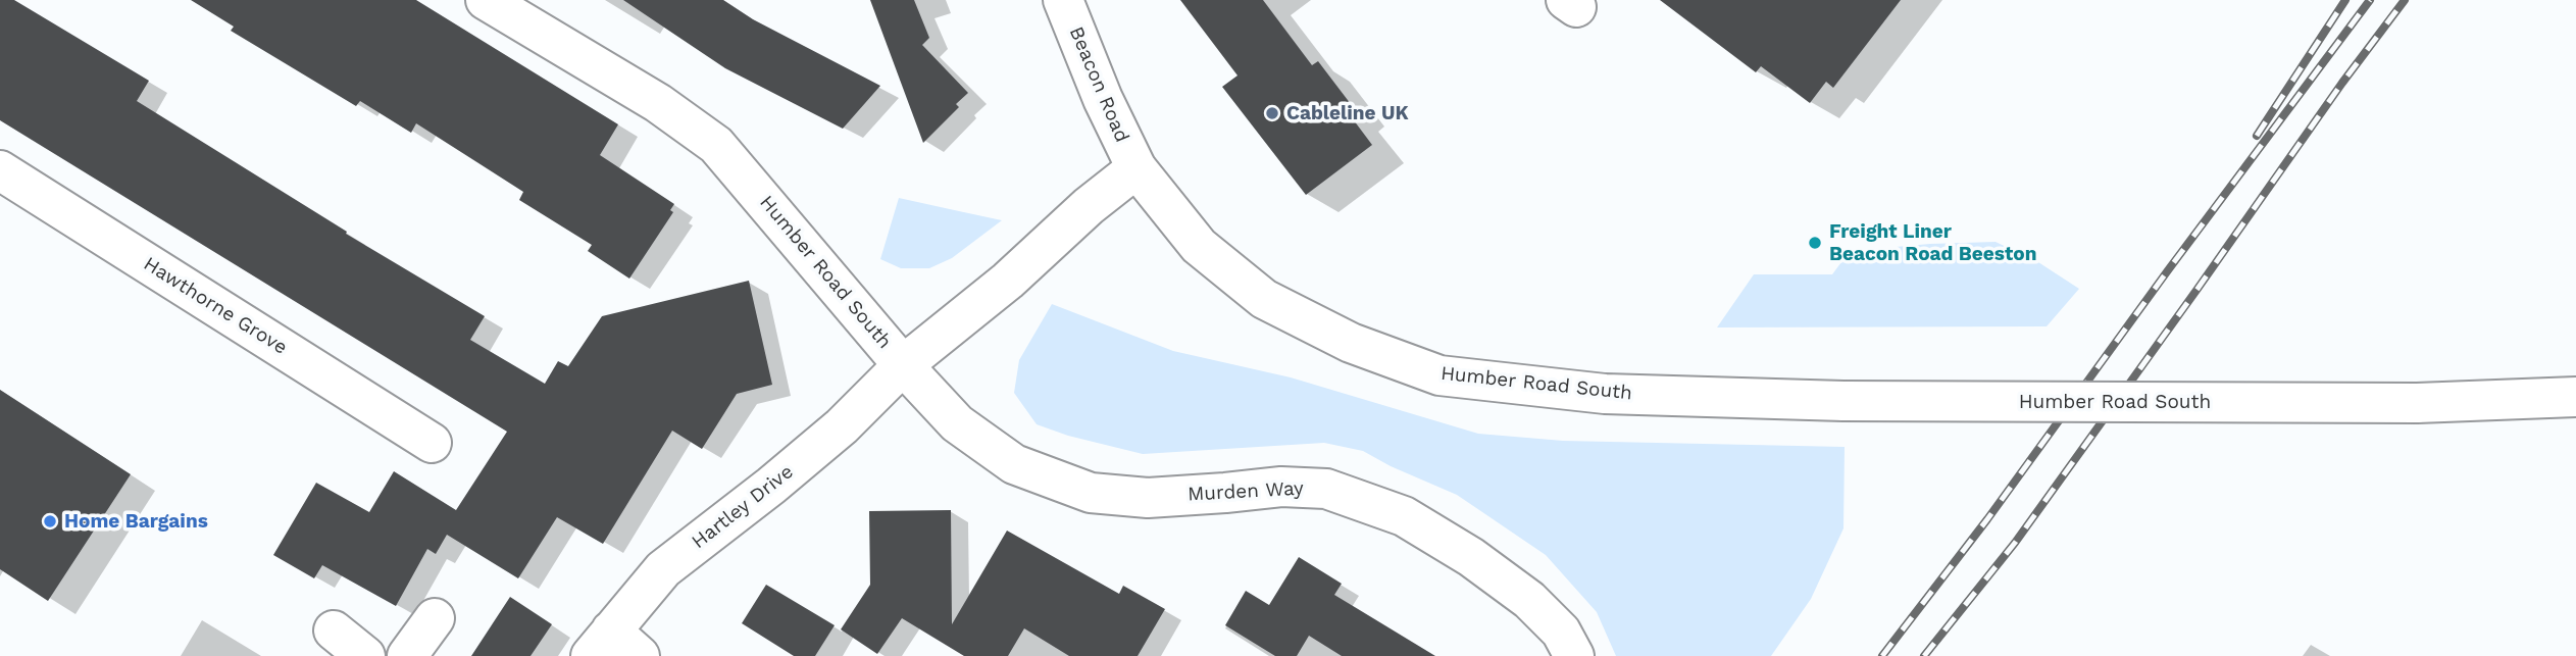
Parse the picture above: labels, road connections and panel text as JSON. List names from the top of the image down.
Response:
{
  "streets": {
    "street": [
      "Beacon Road",
      "Humber Road South",
      "Hawthorne Grove",
      "Murden Way",
      "Hartley Drive"
    ]
  },
  "crossings": [
    ["Beacon Road", "Humber Road South"],
    ["Humber Road South", "Murden Way"],
    ["Humber Road South", "Hartley Drive"],
    ["Murden Way", "Hartley Drive"]
  ],
  "places": ["Cableline UK", "Freight Liner Beacon Road Beeston", "Home Bargains"]
}
